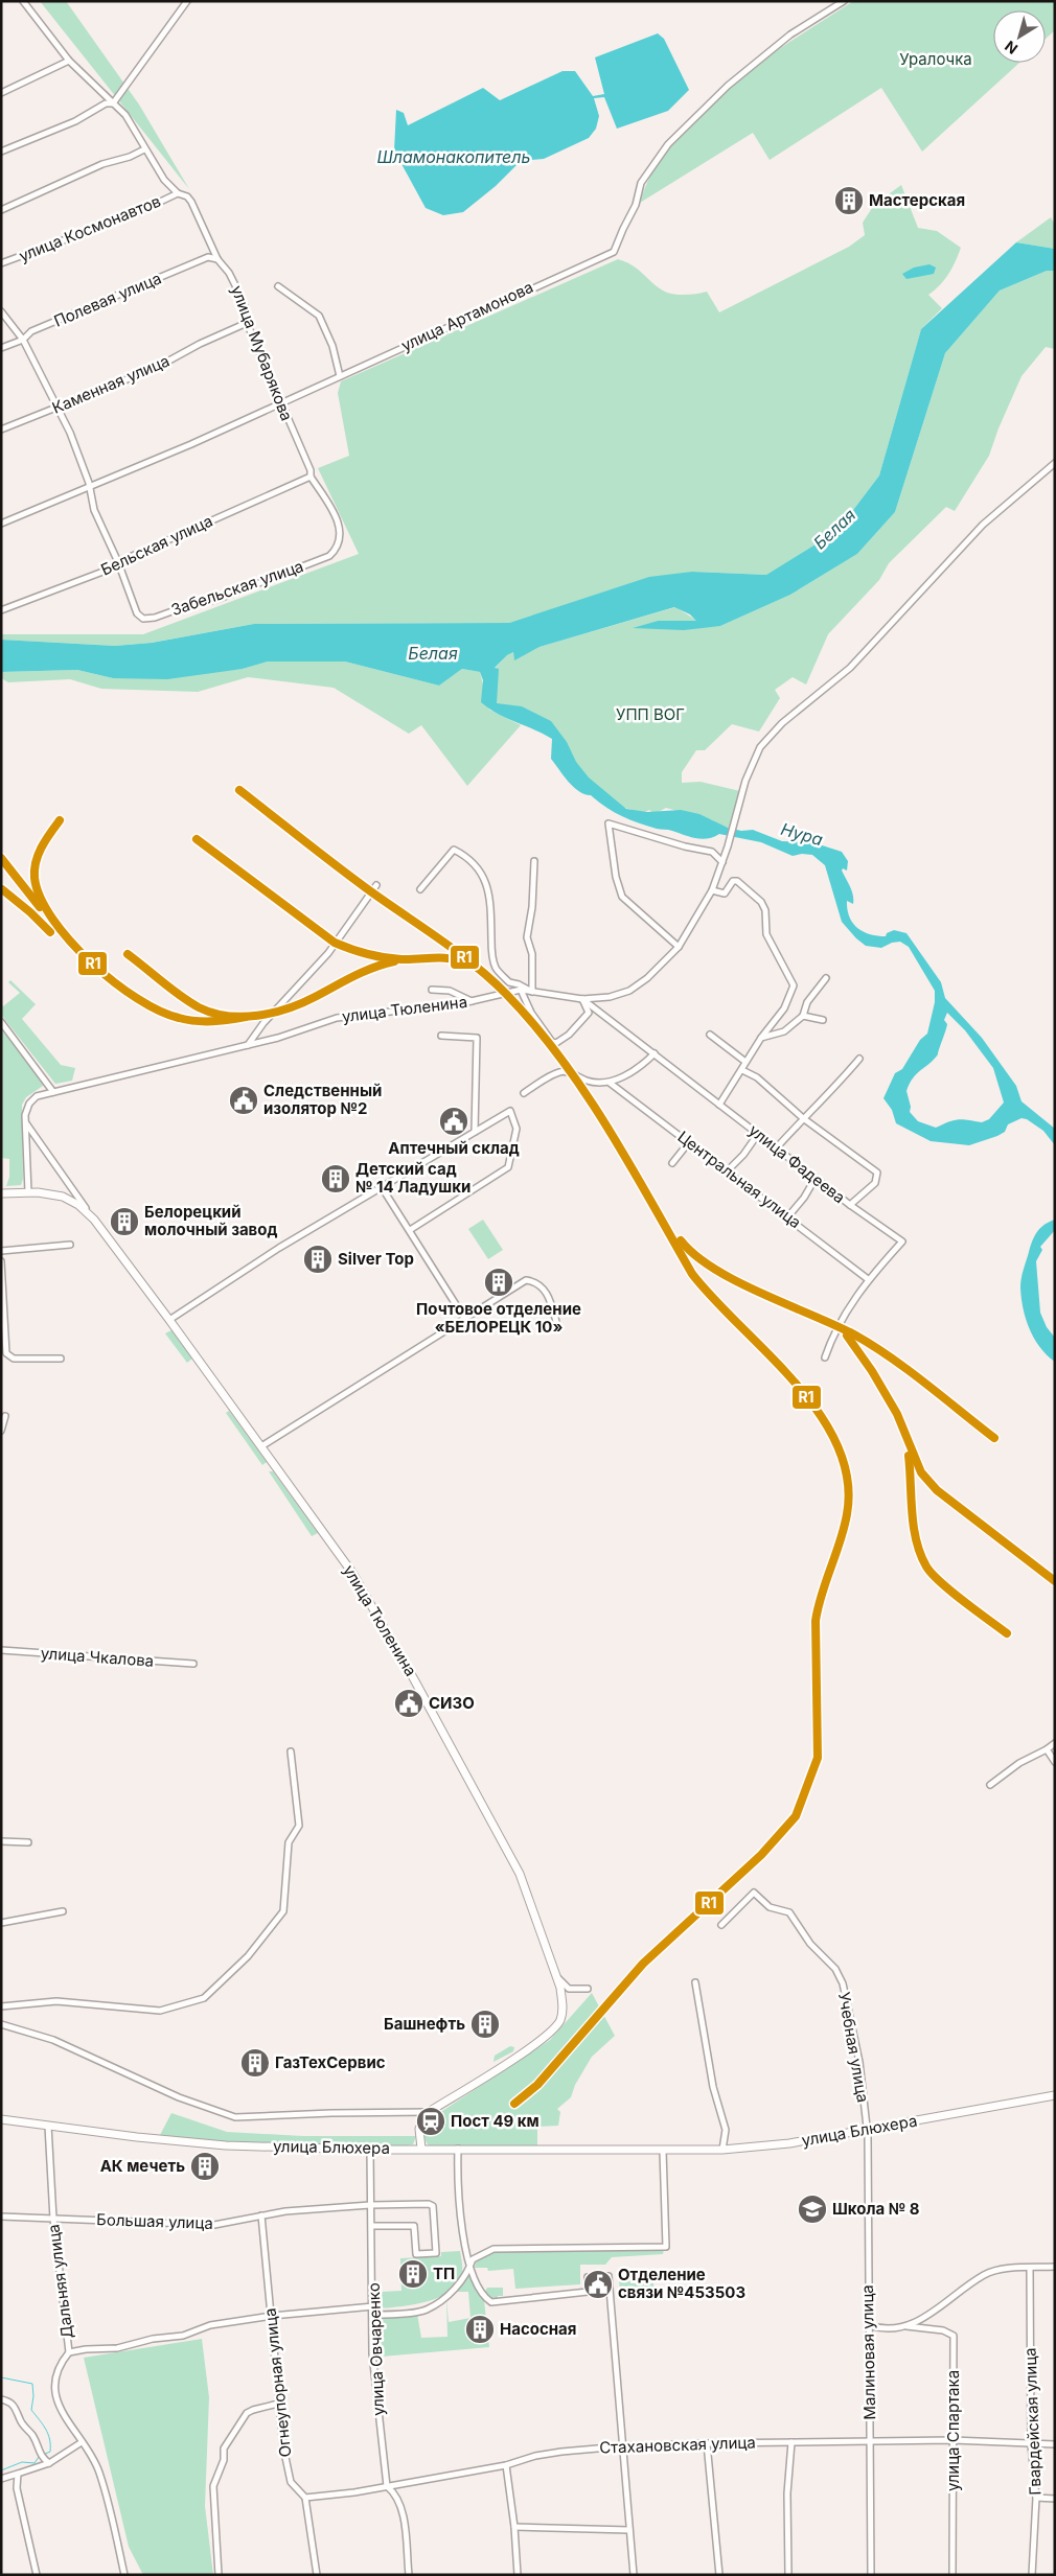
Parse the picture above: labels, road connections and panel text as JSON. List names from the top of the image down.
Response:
{
  "streets": {
    "main road": ["улица Тюленина", "улица Блюхера"],
    "street": [
      "улица Космонавтов",
      "Полевая улица",
      "улица Артамонова",
      "улица Мубарякова",
      "Каменная улица",
      "Бельская улица",
      "Забельская улица",
      "улица Фадеева",
      "Центральная улица",
      "улица Чкалова",
      "Учебная улица",
      "Большая улица",
      "Дальняя улица",
      "улица Овчаренко",
      "Малиновая улица",
      "Огнеупорная улица",
      "Гвардейская улица",
      "улица Спартака",
      "Стахановская улица"
    ]
  },
  "crossings": [
    ["улица Космонавтов", "улица Мубарякова"],
    ["Полевая улица", "улица Мубарякова"],
    ["улица Артамонова", "улица Мубарякова"],
    ["улица Мубарякова", "Каменная улица"],
    ["улица Мубарякова", "Бельская улица"],
    ["улица Мубарякова", "Забельская улица"],
    ["Бельская улица", "Забельская улица"],
    ["улица Тюленина", "улица Фадеева"],
    ["улица Фадеева", "Центральная улица"],
    ["Учебная улица", "улица Блюхера"],
    ["Учебная улица", "Малиновая улица"],
    ["улица Блюхера", "Дальняя улица"],
    ["улица Блюхера", "улица Овчаренко"],
    ["улица Блюхера", "Малиновая улица"],
    ["Большая улица", "Дальняя улица"],
    ["Большая улица", "улица Овчаренко"],
    ["Большая улица", "Огнеупорная улица"],
    ["улица Овчаренко", "Стахановская улица"],
    ["Малиновая улица", "Стахановская улица"],
    ["Огнеупорная улица", "Стахановская улица"],
    ["Гвардейская улица", "Стахановская улица"],
    ["улица Спартака", "Стахановская улица"]
  ],
  "water": ["Шламонакопитель", "Белая", "Нура"],
  "parks": ["Уралочка", "УПП ВОГ"],
  "places": {
    "building": [
      "Мастерская",
      "Детский сад № 14 Ладушки",
      "Белорецкий молочный завод",
      "Silver Top",
      "Почтовое отделение «БЕЛОРЕЦК 10»",
      "Башнефть",
      "ГазТехСервис",
      "АК мечеть",
      "ТП",
      "Насосная"
    ],
    "public building": [
      "Следственный изолятор №2",
      "Аптечный склад",
      "СИЗО",
      "Отделение связи №453503"
    ],
    "station": ["Пост 49 км"],
    "school or university": ["Школа № 8"]
  },
  "lines": ["transit line R1"],
  "north": "bottom left"
}
